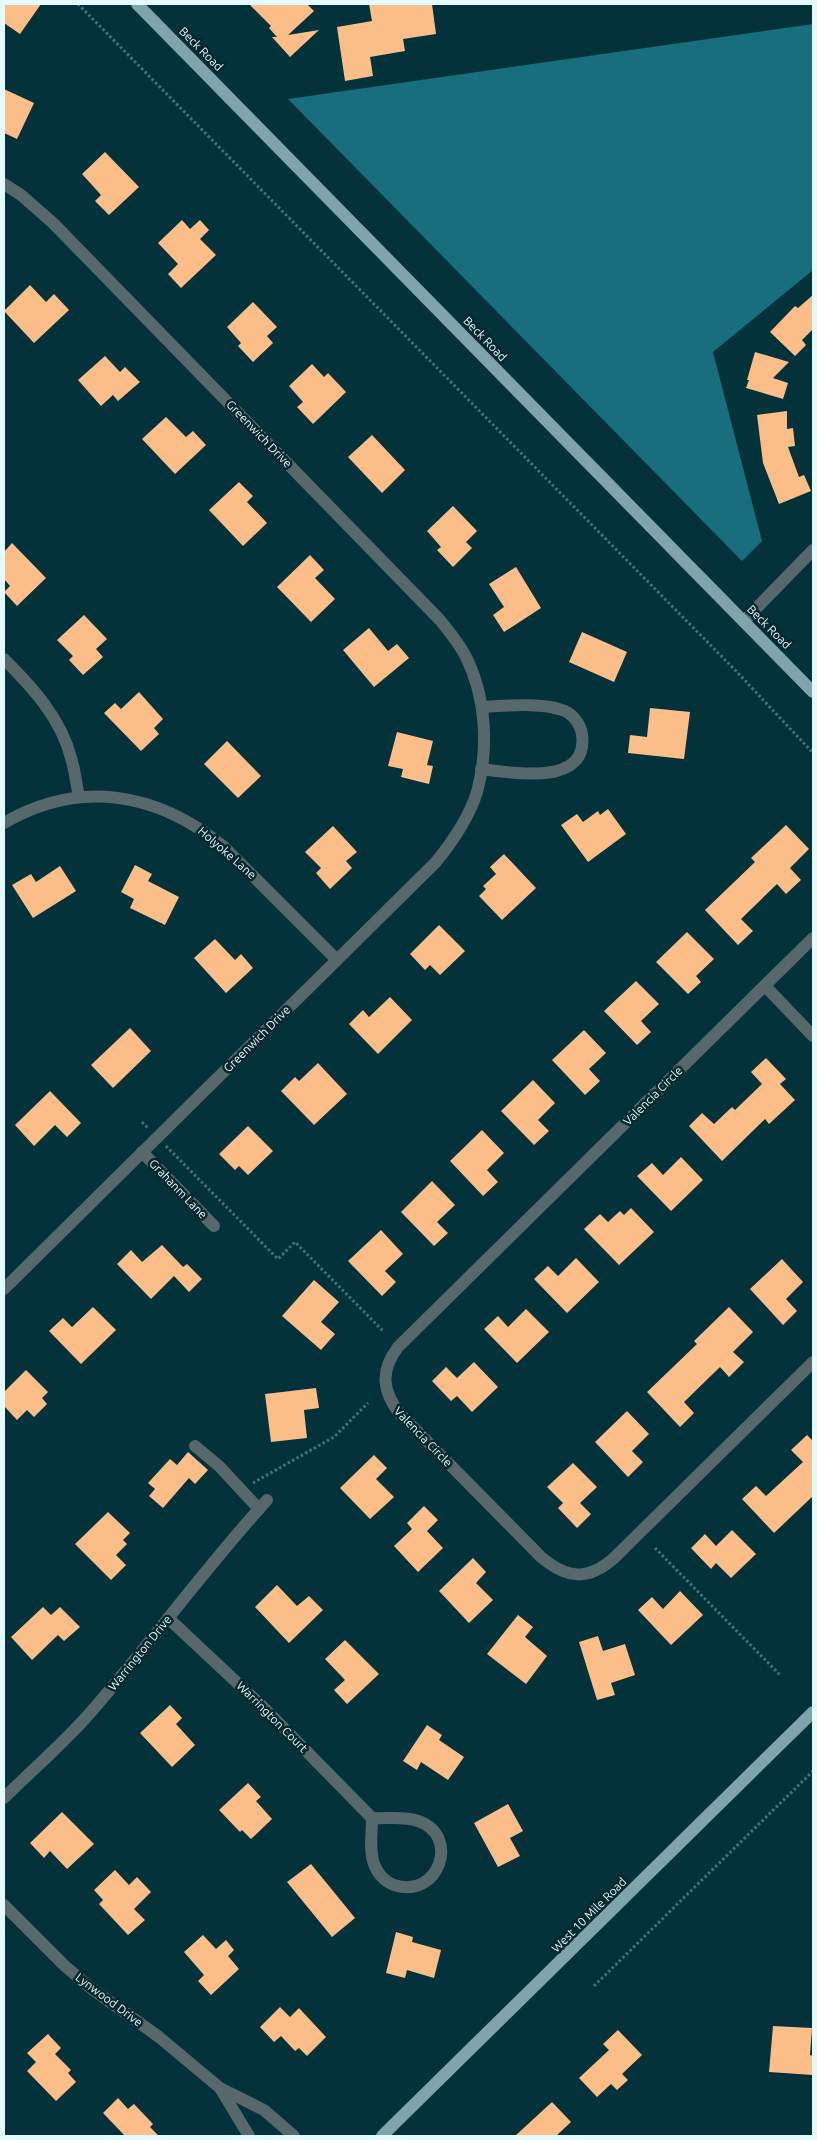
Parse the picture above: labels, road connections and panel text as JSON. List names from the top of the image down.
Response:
{
  "streets": {
    "main road": ["Beck Road", "West 10 Mile Road"],
    "street": [
      "Greenwich Drive",
      "Holyoke Lane",
      "Valencia Circle",
      "Grahanm Lane",
      "Warrington Drive",
      "Warrington Court",
      "Lynwood Drive"
    ]
  },
  "crossings": [
    ["Greenwich Drive", "Holyoke Lane"],
    ["Greenwich Drive", "Grahanm Lane"],
    ["Warrington Drive", "Warrington Court"]
  ]
}
